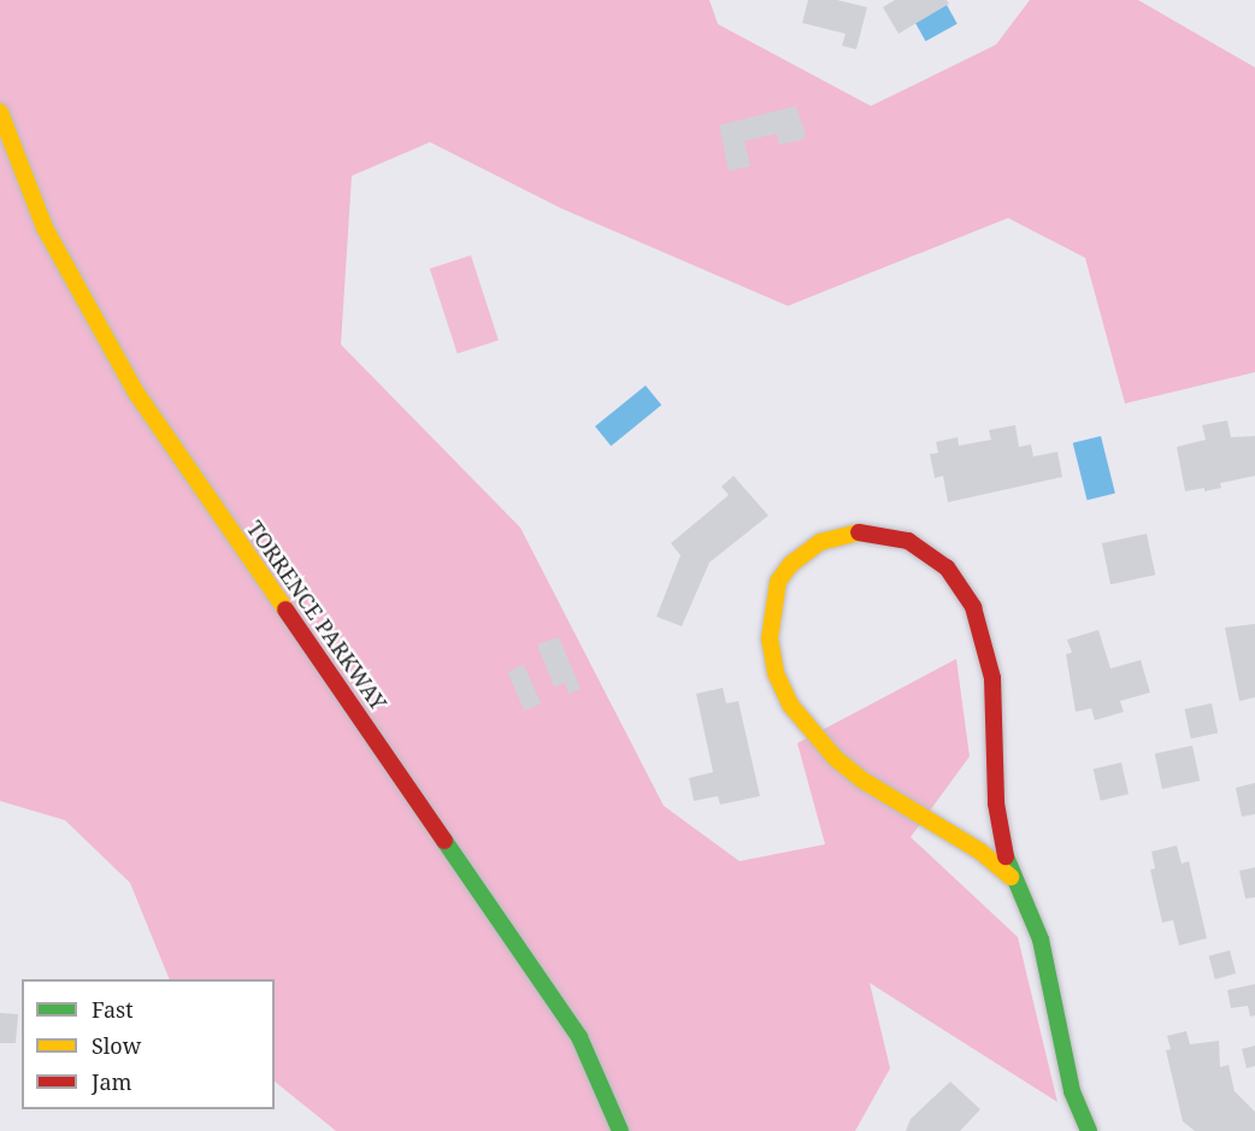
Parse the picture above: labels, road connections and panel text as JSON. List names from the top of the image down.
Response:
{
  "streets": {
    "street": ["TORRENCE PARKWAY"]
  },
  "legend": ["Fast", "Slow", "Jam"]
}
